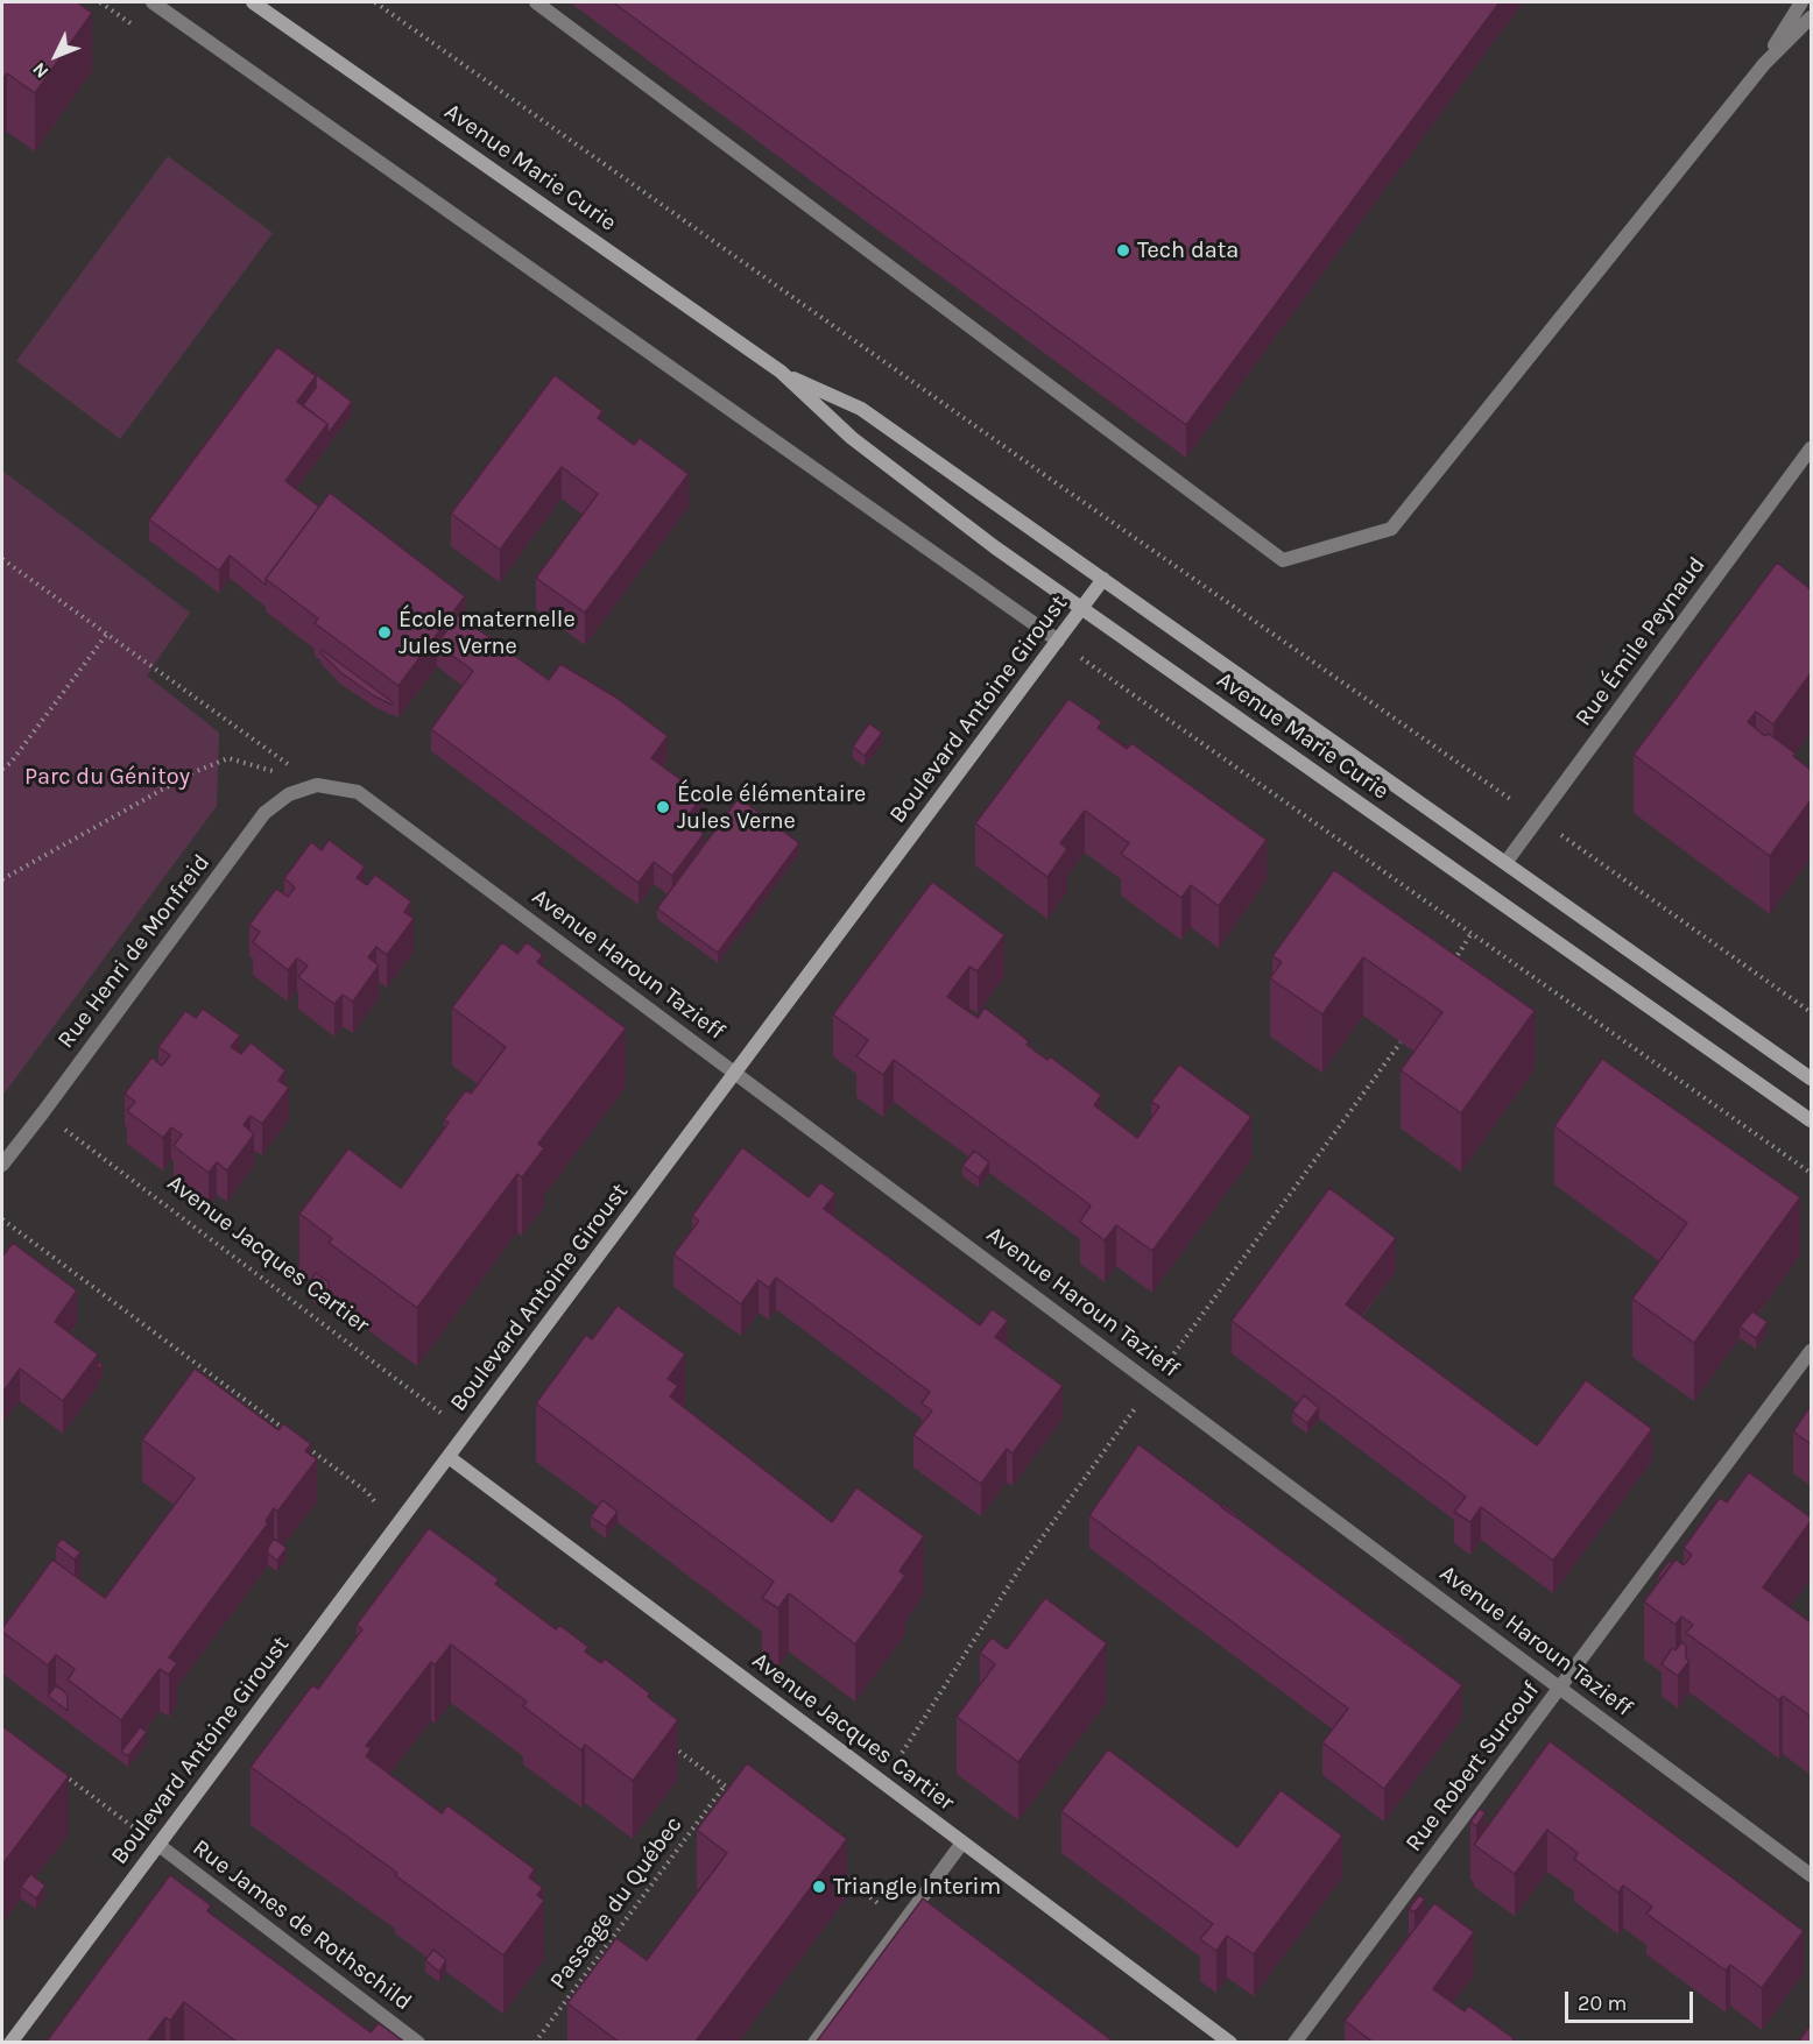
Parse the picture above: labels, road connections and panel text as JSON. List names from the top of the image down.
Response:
{
  "streets": {
    "main road": ["Avenue Marie Curie", "Boulevard Antoine Giroust", "Avenue Jacques Cartier"],
    "street": [
      "Rue Émile Peynaud",
      "Rue Henri de Monfreid",
      "Avenue Haroun Tazieff",
      "Rue Robert Surcouf",
      "Rue James de Rothschild"
    ],
    "path": ["Passage du Québec"]
  },
  "crossings": [
    ["Avenue Marie Curie", "Rue Émile Peynaud"],
    ["Avenue Marie Curie", "Boulevard Antoine Giroust"],
    ["Boulevard Antoine Giroust", "Avenue Haroun Tazieff"],
    ["Boulevard Antoine Giroust", "Avenue Jacques Cartier"],
    ["Boulevard Antoine Giroust", "Rue James de Rothschild"],
    ["Rue Henri de Monfreid", "Avenue Haroun Tazieff"],
    ["Rue Henri de Monfreid", "Avenue Jacques Cartier"],
    ["Avenue Haroun Tazieff", "Rue Robert Surcouf"]
  ],
  "parks": ["Parc du Génitoy"],
  "places": [
    "Tech data",
    "École maternelle Jules Verne",
    "École élémentaire Jules Verne",
    "Triangle Interim"
  ],
  "scale_bar": "20 m",
  "north": "bottom left"
}
